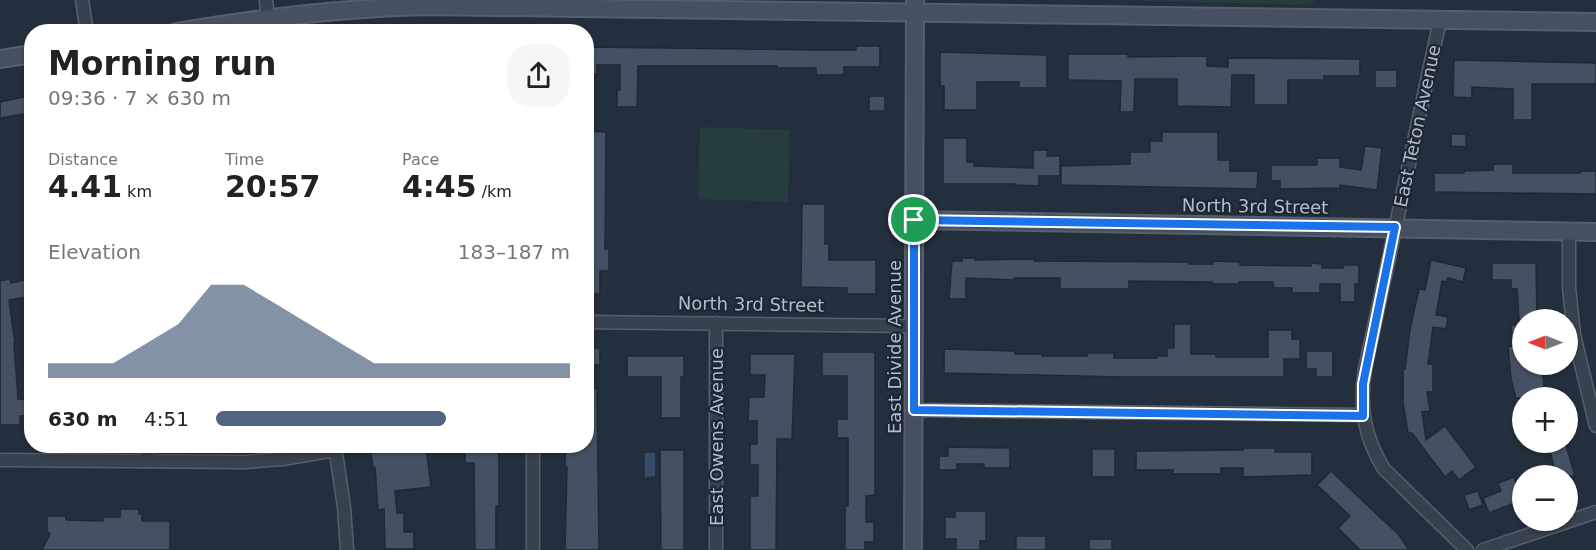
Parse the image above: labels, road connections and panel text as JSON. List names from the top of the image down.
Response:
{
  "streets": {
    "street": [
      "East Teton Avenue",
      "North 3rd Street",
      "East Divide Avenue",
      "East Owens Avenue"
    ]
  },
  "crossings": [
    ["East Teton Avenue", "North 3rd Street"],
    ["North 3rd Street", "East Divide Avenue"],
    ["North 3rd Street", "East Owens Avenue"]
  ],
  "north": "left",
  "page": {
    "heading": ["Morning run", "09:36 · 7 × 630 m"],
    "stats": [
      ["Distance", "4.41 km"],
      ["Time", "20:57"],
      ["Pace", "4:45 /km"]
    ],
    "chart": ["Elevation", "183–187 m"],
    "map_buttons": ["+", "−"],
    "list": [
      {
        "name": "630 m",
        "note": "4:51"
      }
    ]
  }
}
